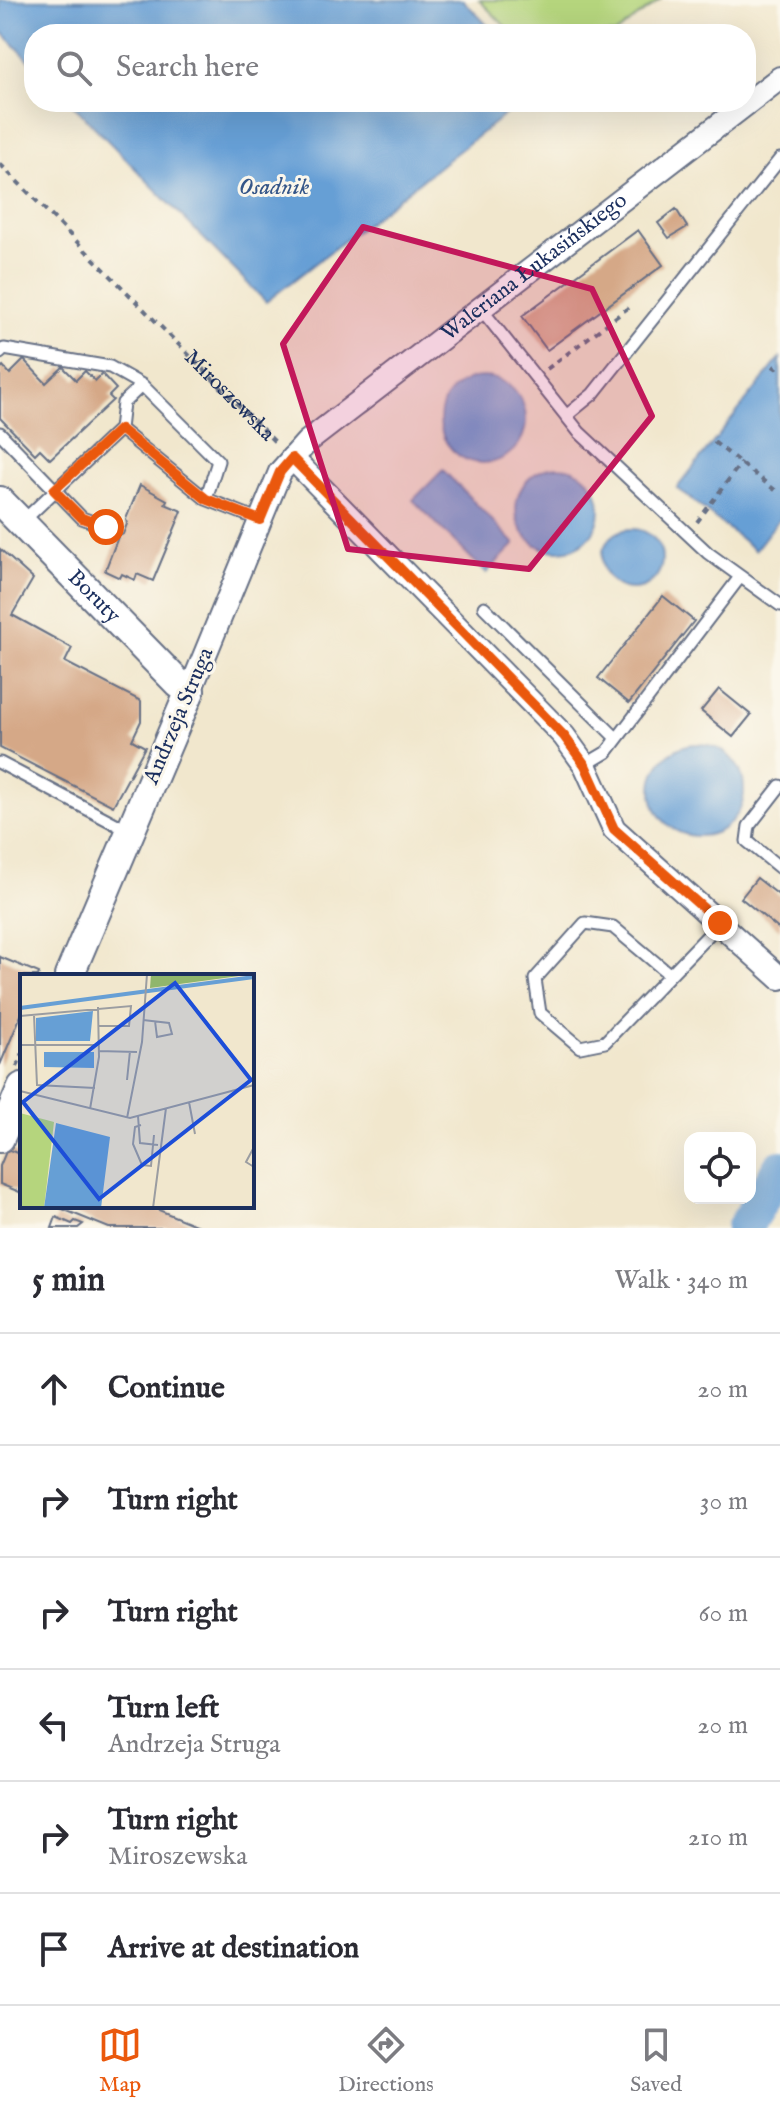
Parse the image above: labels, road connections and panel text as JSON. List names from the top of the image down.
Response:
{
  "streets": {
    "street": [
      "Waleriana Łukasińskiego",
      "Miroszewska",
      "Boruty",
      "Andrzeja Struga"
    ]
  },
  "crossings": [
    ["Waleriana Łukasińskiego", "Miroszewska"],
    ["Waleriana Łukasińskiego", "Andrzeja Struga"],
    ["Miroszewska", "Andrzeja Struga"],
    ["Boruty", "Andrzeja Struga"]
  ],
  "water": ["Osadnik"],
  "page": {
    "search": "Search here",
    "heading": ["5 min", "Walk · 340 m"],
    "list": [
      ["Continue", "20 m"],
      ["Turn right", "30 m"],
      ["Turn right", "60 m"],
      ["Turn left", "Andrzeja Struga", "20 m"],
      ["Turn right", "Miroszewska", "210 m"],
      "Arrive at destination"
    ],
    "nav": ["Map", "Directions", "Saved"]
  }
}
